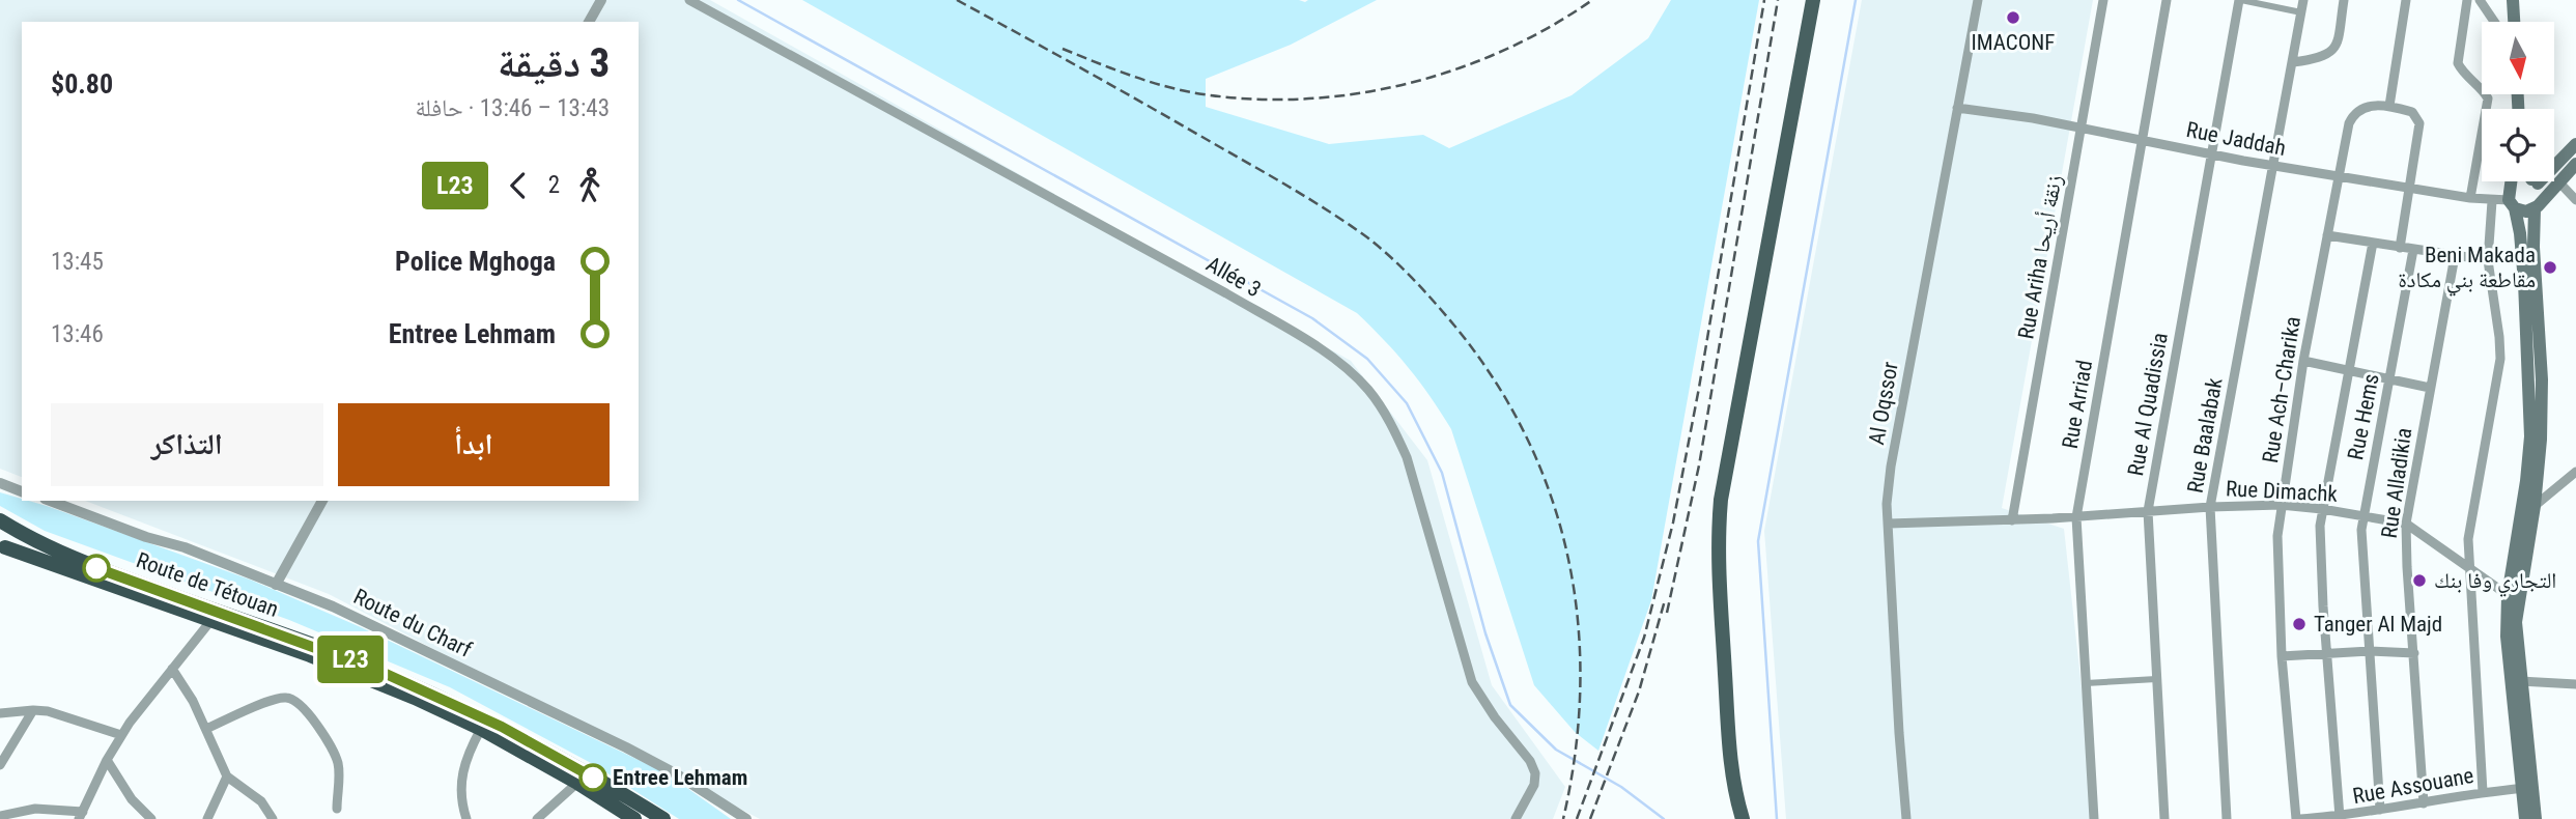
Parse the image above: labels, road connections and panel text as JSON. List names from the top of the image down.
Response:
{
  "streets": {
    "highway": ["Route de Tétouan"],
    "street": [
      "Rue Jaddah",
      "Rue Ariha زنقة أريحا",
      "Allée 3",
      "Rue Ach–Charika",
      "Al Oqssor",
      "Rue Arriad",
      "Rue Al Quadissia",
      "Rue Hems",
      "Rue Baalabak",
      "Rue Alladikia",
      "Rue Dimachk",
      "Route du Charf",
      "Rue Assouane"
    ]
  },
  "crossings": [
    ["Rue Jaddah", "Rue Ariha زنقة أريحا"],
    ["Rue Jaddah", "Rue Ach–Charika"],
    ["Rue Jaddah", "Al Oqssor"],
    ["Rue Jaddah", "Rue Arriad"],
    ["Rue Jaddah", "Rue Al Quadissia"],
    ["Rue Jaddah", "Rue Baalabak"],
    ["Rue Ariha زنقة أريحا", "Rue Dimachk"],
    ["Rue Ach–Charika", "Rue Dimachk"],
    ["Rue Ach–Charika", "Rue Assouane"],
    ["Al Oqssor", "Rue Dimachk"],
    ["Rue Arriad", "Rue Dimachk"],
    ["Rue Al Quadissia", "Rue Dimachk"],
    ["Rue Hems", "Rue Dimachk"],
    ["Rue Hems", "Rue Assouane"],
    ["Rue Baalabak", "Rue Dimachk"],
    ["Rue Alladikia", "Rue Dimachk"],
    ["Rue Alladikia", "Rue Assouane"]
  ],
  "places": [
    "IMACONF",
    "Beni Makada مقاطعة بني مكادة",
    "التجاري وفا بنك",
    "Tanger Al Majd",
    "Entree Lehmam"
  ],
  "lines": ["bus line L23"],
  "north": "bottom",
  "page": {
    "on_map": "L23",
    "heading": ["3 دقيقة", "13:43 – 13:46 · حافلة", "$0.80"],
    "legs": ["2", "L23"],
    "list": [
      {
        "name": "Police Mghoga",
        "value": "13:45"
      },
      {
        "name": "Entree Lehmam",
        "value": "13:46"
      }
    ],
    "buttons": ["ابدأ", "التذاكر"]
  }
}
